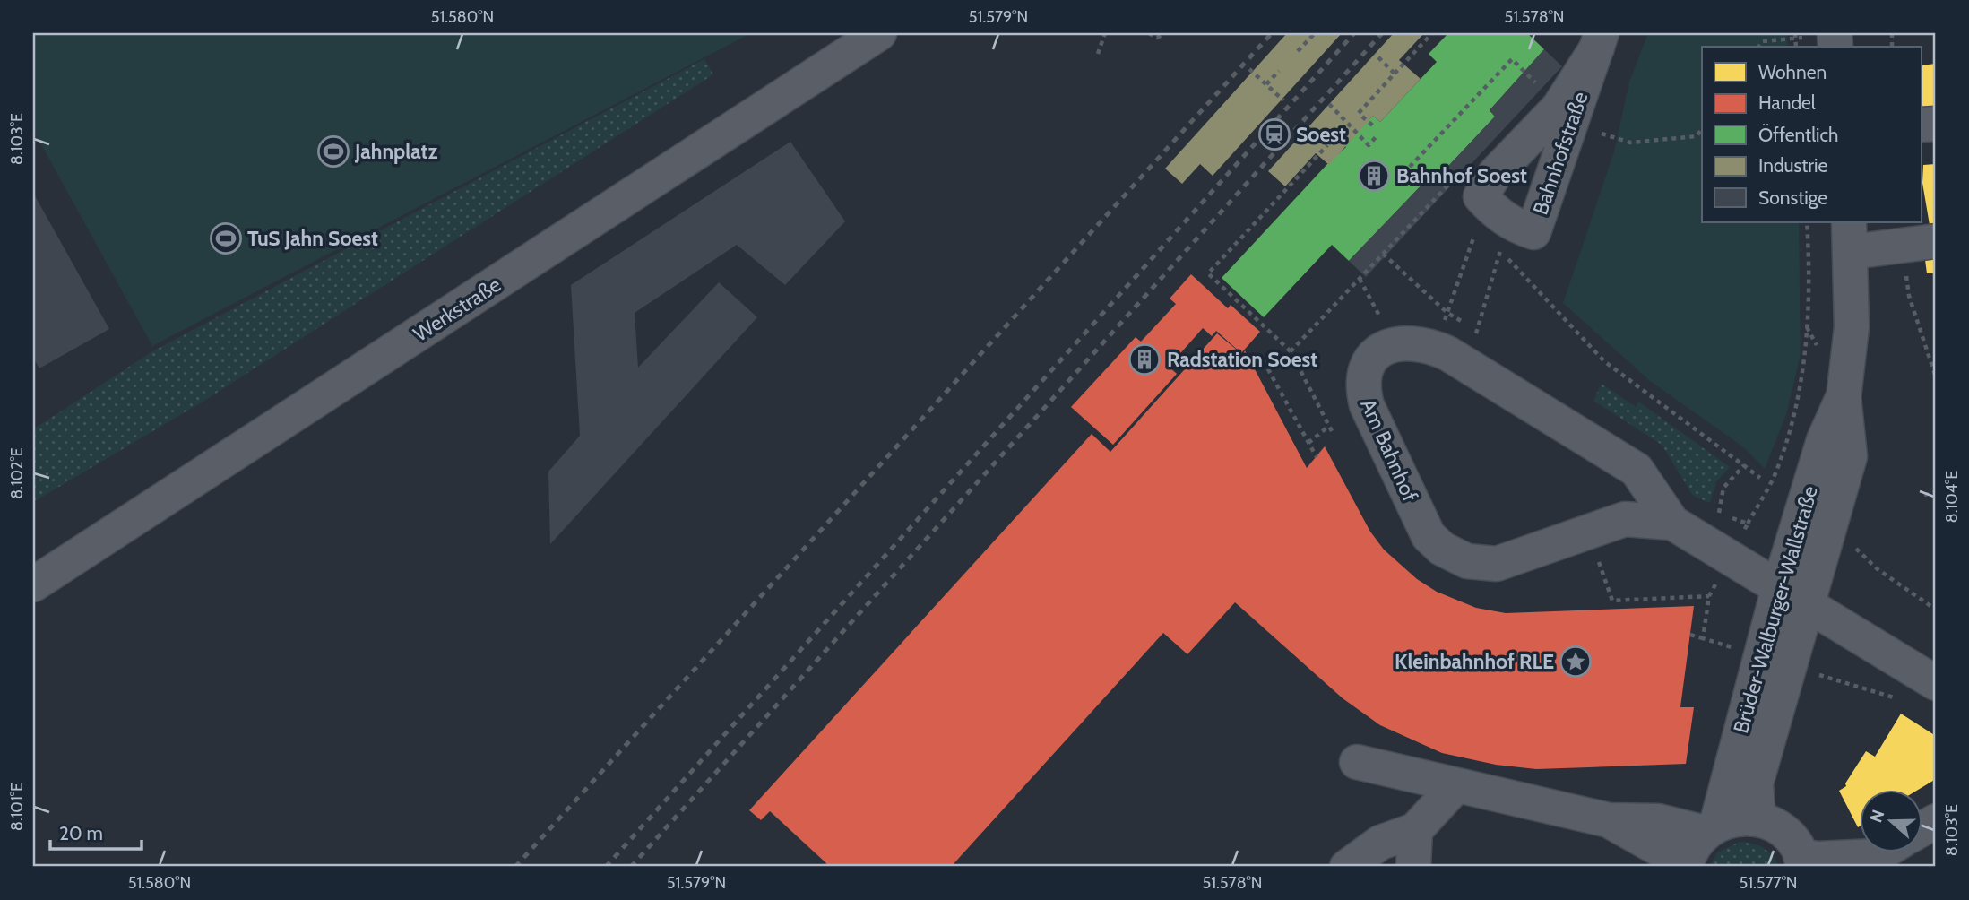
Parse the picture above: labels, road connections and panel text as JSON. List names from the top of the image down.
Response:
{
  "streets": {
    "street": [
      "Bahnhofstraße",
      "Werkstraße",
      "Am Bahnhof",
      "Brüder-Walburger-Wallstraße"
    ]
  },
  "crossings": [
    ["Am Bahnhof", "Brüder-Walburger-Wallstraße"]
  ],
  "places": {
    "station": ["Soest"],
    "sports": ["Jahnplatz", "TuS Jahn Soest"],
    "building": ["Bahnhof Soest", "Radstation Soest"],
    "place": ["Kleinbahnhof RLE"]
  },
  "legend": [
    "Wohnen",
    "Handel",
    "Öffentlich",
    "Industrie",
    "Sonstige"
  ],
  "scale_bar": "20 m",
  "north": "left",
  "coordinates": [
    "51.580°N",
    "51.579°N",
    "51.578°N",
    "8.103°E",
    "8.102°E",
    "8.104°E",
    "8.101°E",
    "51.577°N"
  ]
}
